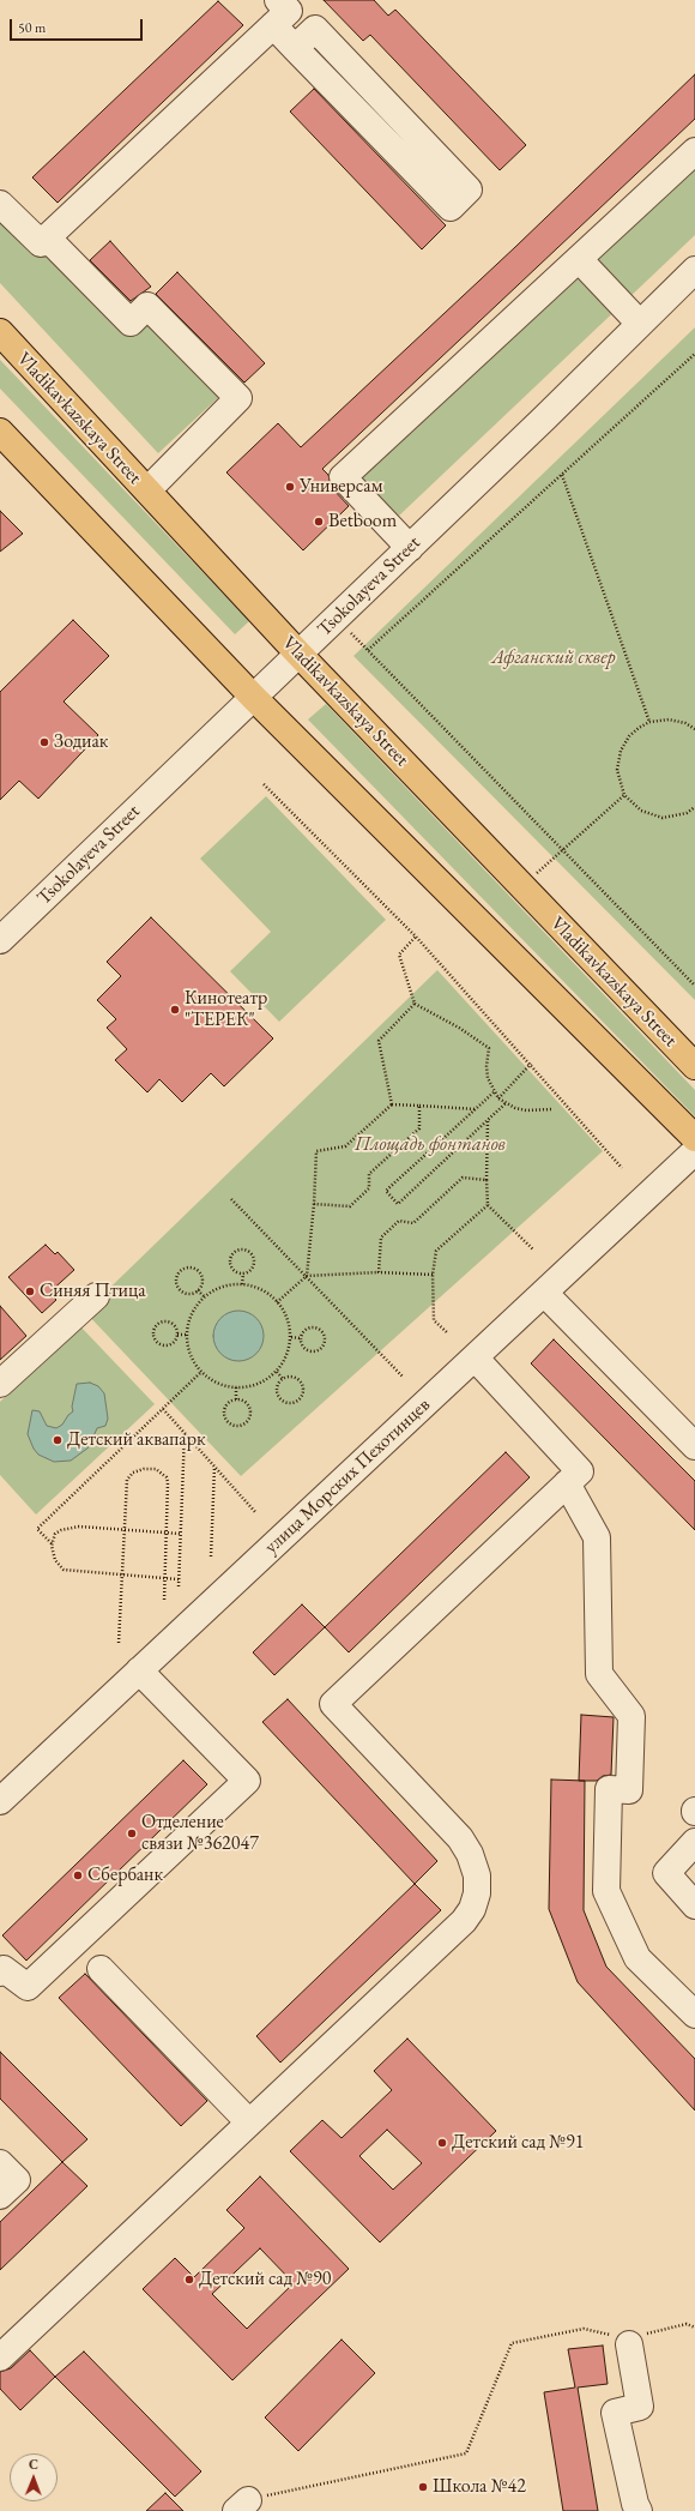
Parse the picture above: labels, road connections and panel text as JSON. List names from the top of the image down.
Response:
{
  "streets": {
    "main road": ["Vladikavkazskaya Street"],
    "street": ["Tsokolayeva Street", "улица Морских Пехотинцев"]
  },
  "crossings": [
    ["Vladikavkazskaya Street", "Tsokolayeva Street"]
  ],
  "parks": ["Афганский сквер", "Площадь фонтанов"],
  "places": [
    "Универсам",
    "Betboom",
    "Зодиак",
    "Кинотеатр \"ТЕРЕК\"",
    "Синяя Птица",
    "Детский аквапарк",
    "Отделение связи №362047",
    "Сбербанк",
    "Детский сад №91",
    "Детский сад №90",
    "Школа №42"
  ],
  "scale_bar": "50 m",
  "north": "top"
}
